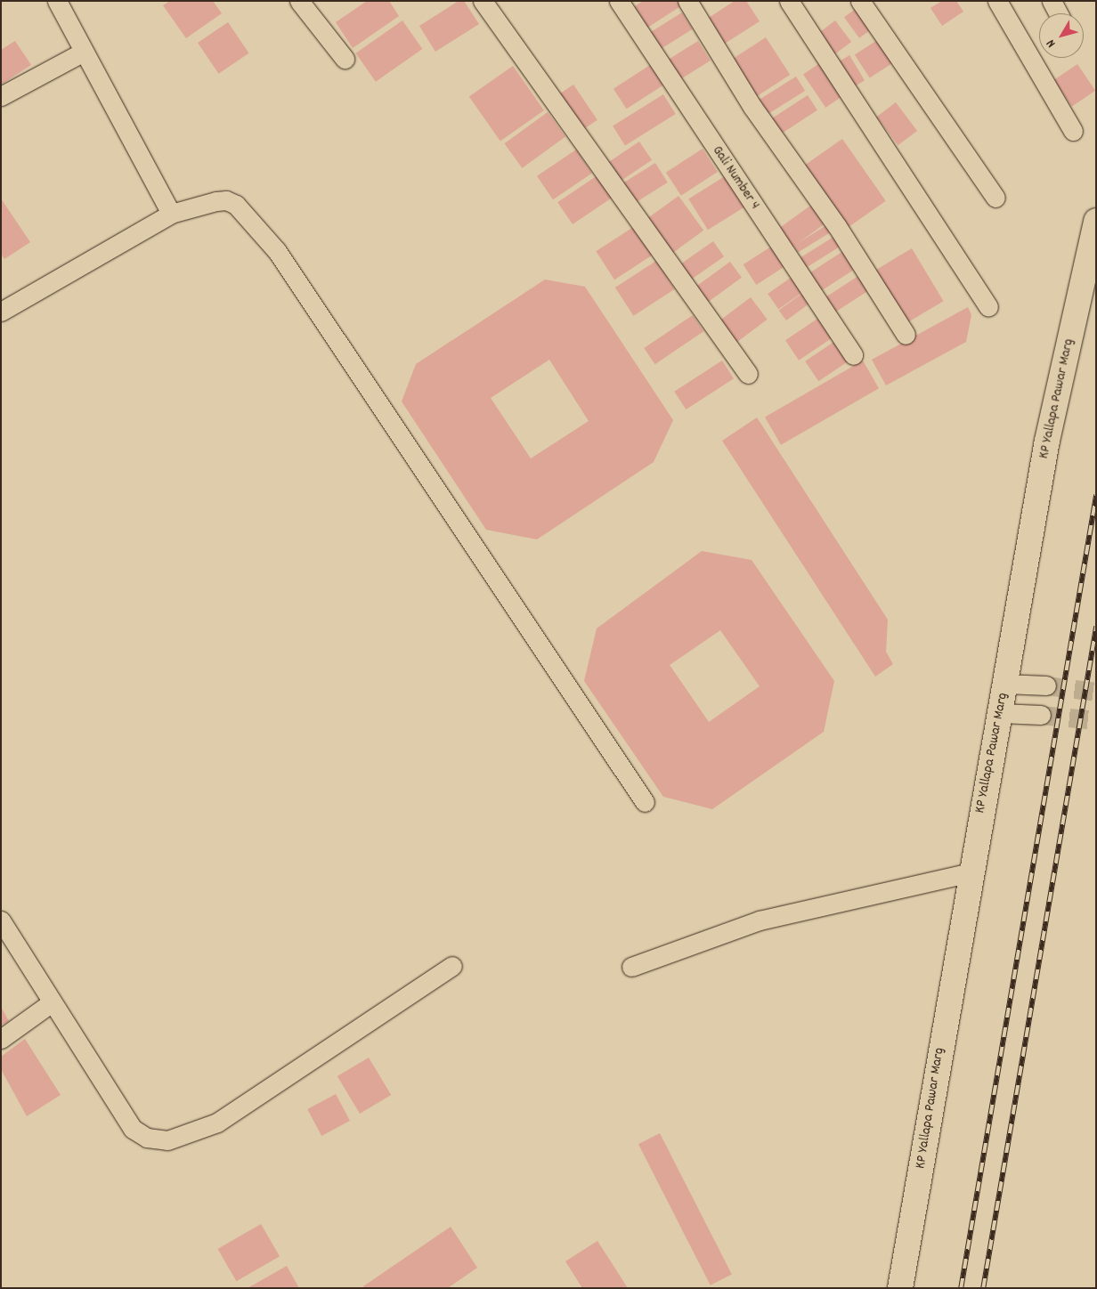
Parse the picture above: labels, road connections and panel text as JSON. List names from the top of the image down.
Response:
{
  "streets": {
    "street": ["Gali Number 4", "KP Yallapa Pawar Marg"]
  },
  "north": "bottom left"
}
